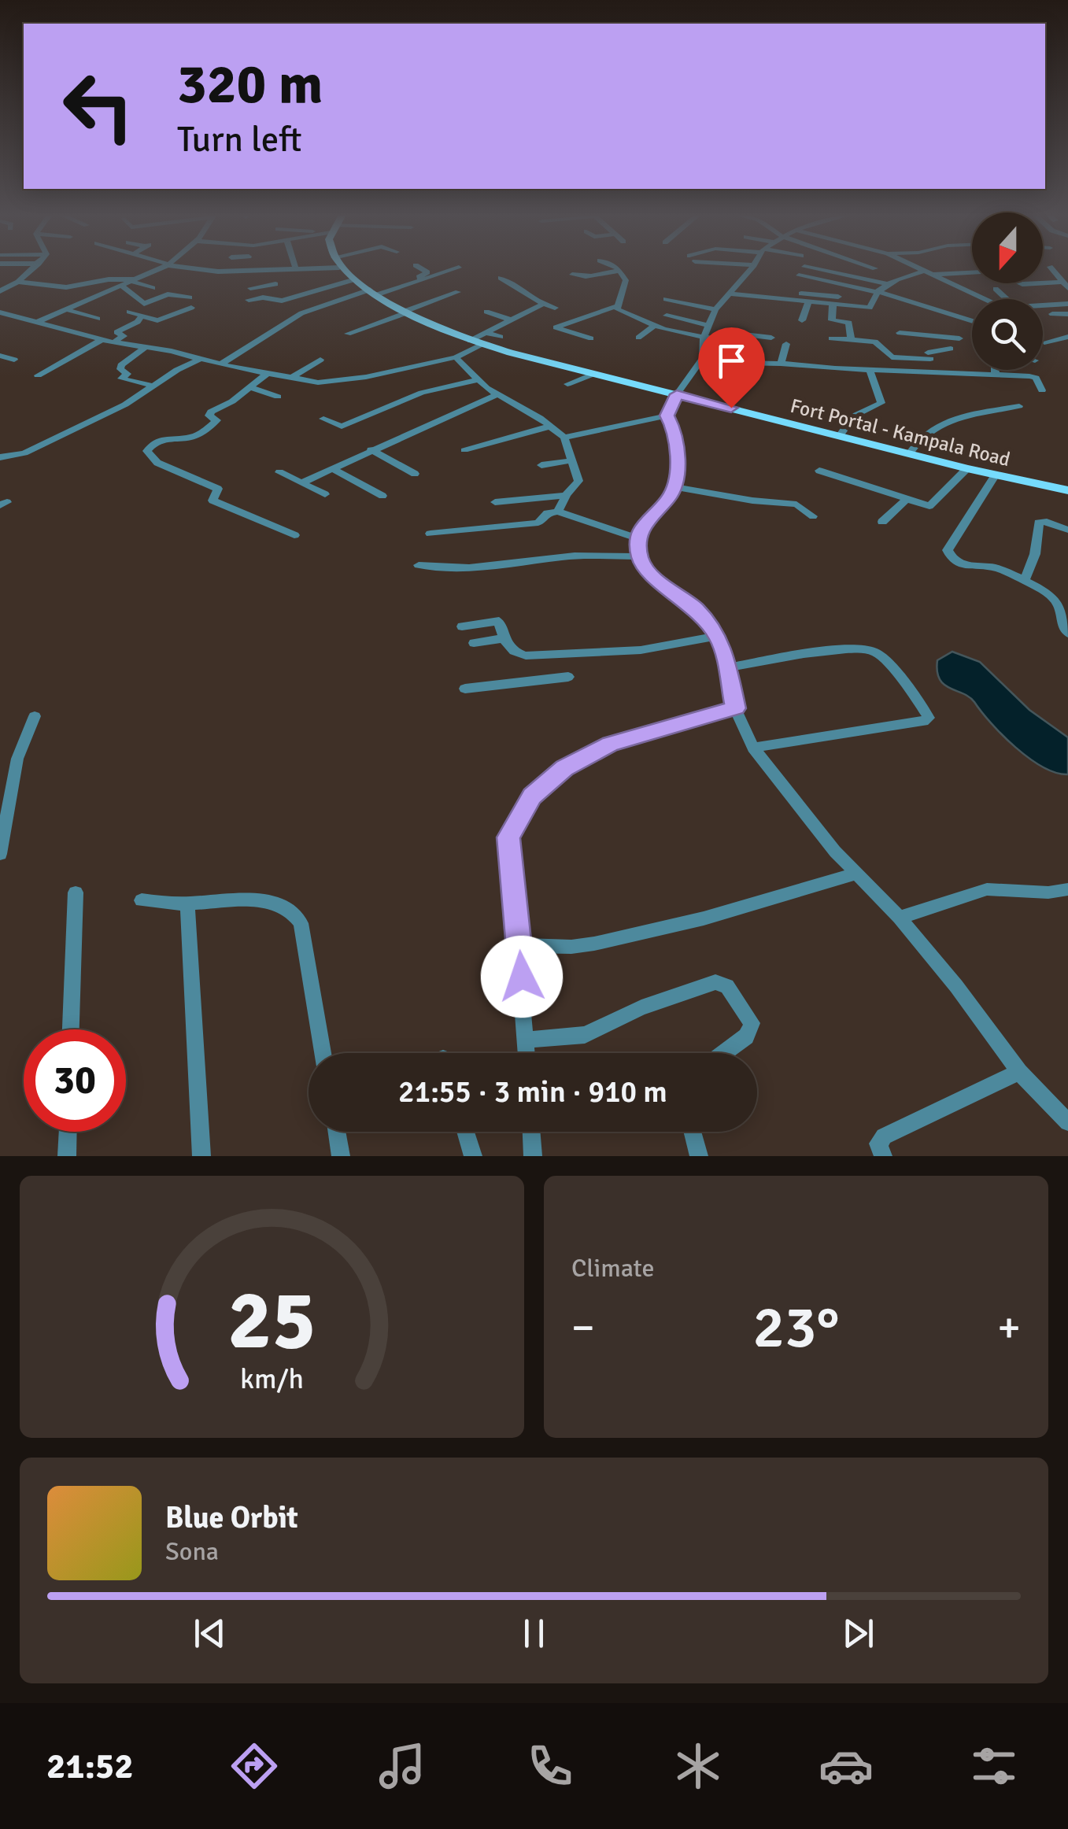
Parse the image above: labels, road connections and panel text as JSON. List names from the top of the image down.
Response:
{
  "streets": {
    "main road": ["Fort Portal - Kampala Road"]
  },
  "north": "bottom",
  "page": {
    "turn": ["320 m", "Turn left"],
    "limit": "30",
    "trip": "21:55 · 3 min · 910 m",
    "tile": "Climate",
    "heat": ["−", "23°", "+"],
    "song": ["Blue Orbit", "Sona"],
    "tabs": "21:52",
    "gauge": ["25", "km/h"]
  }
}
